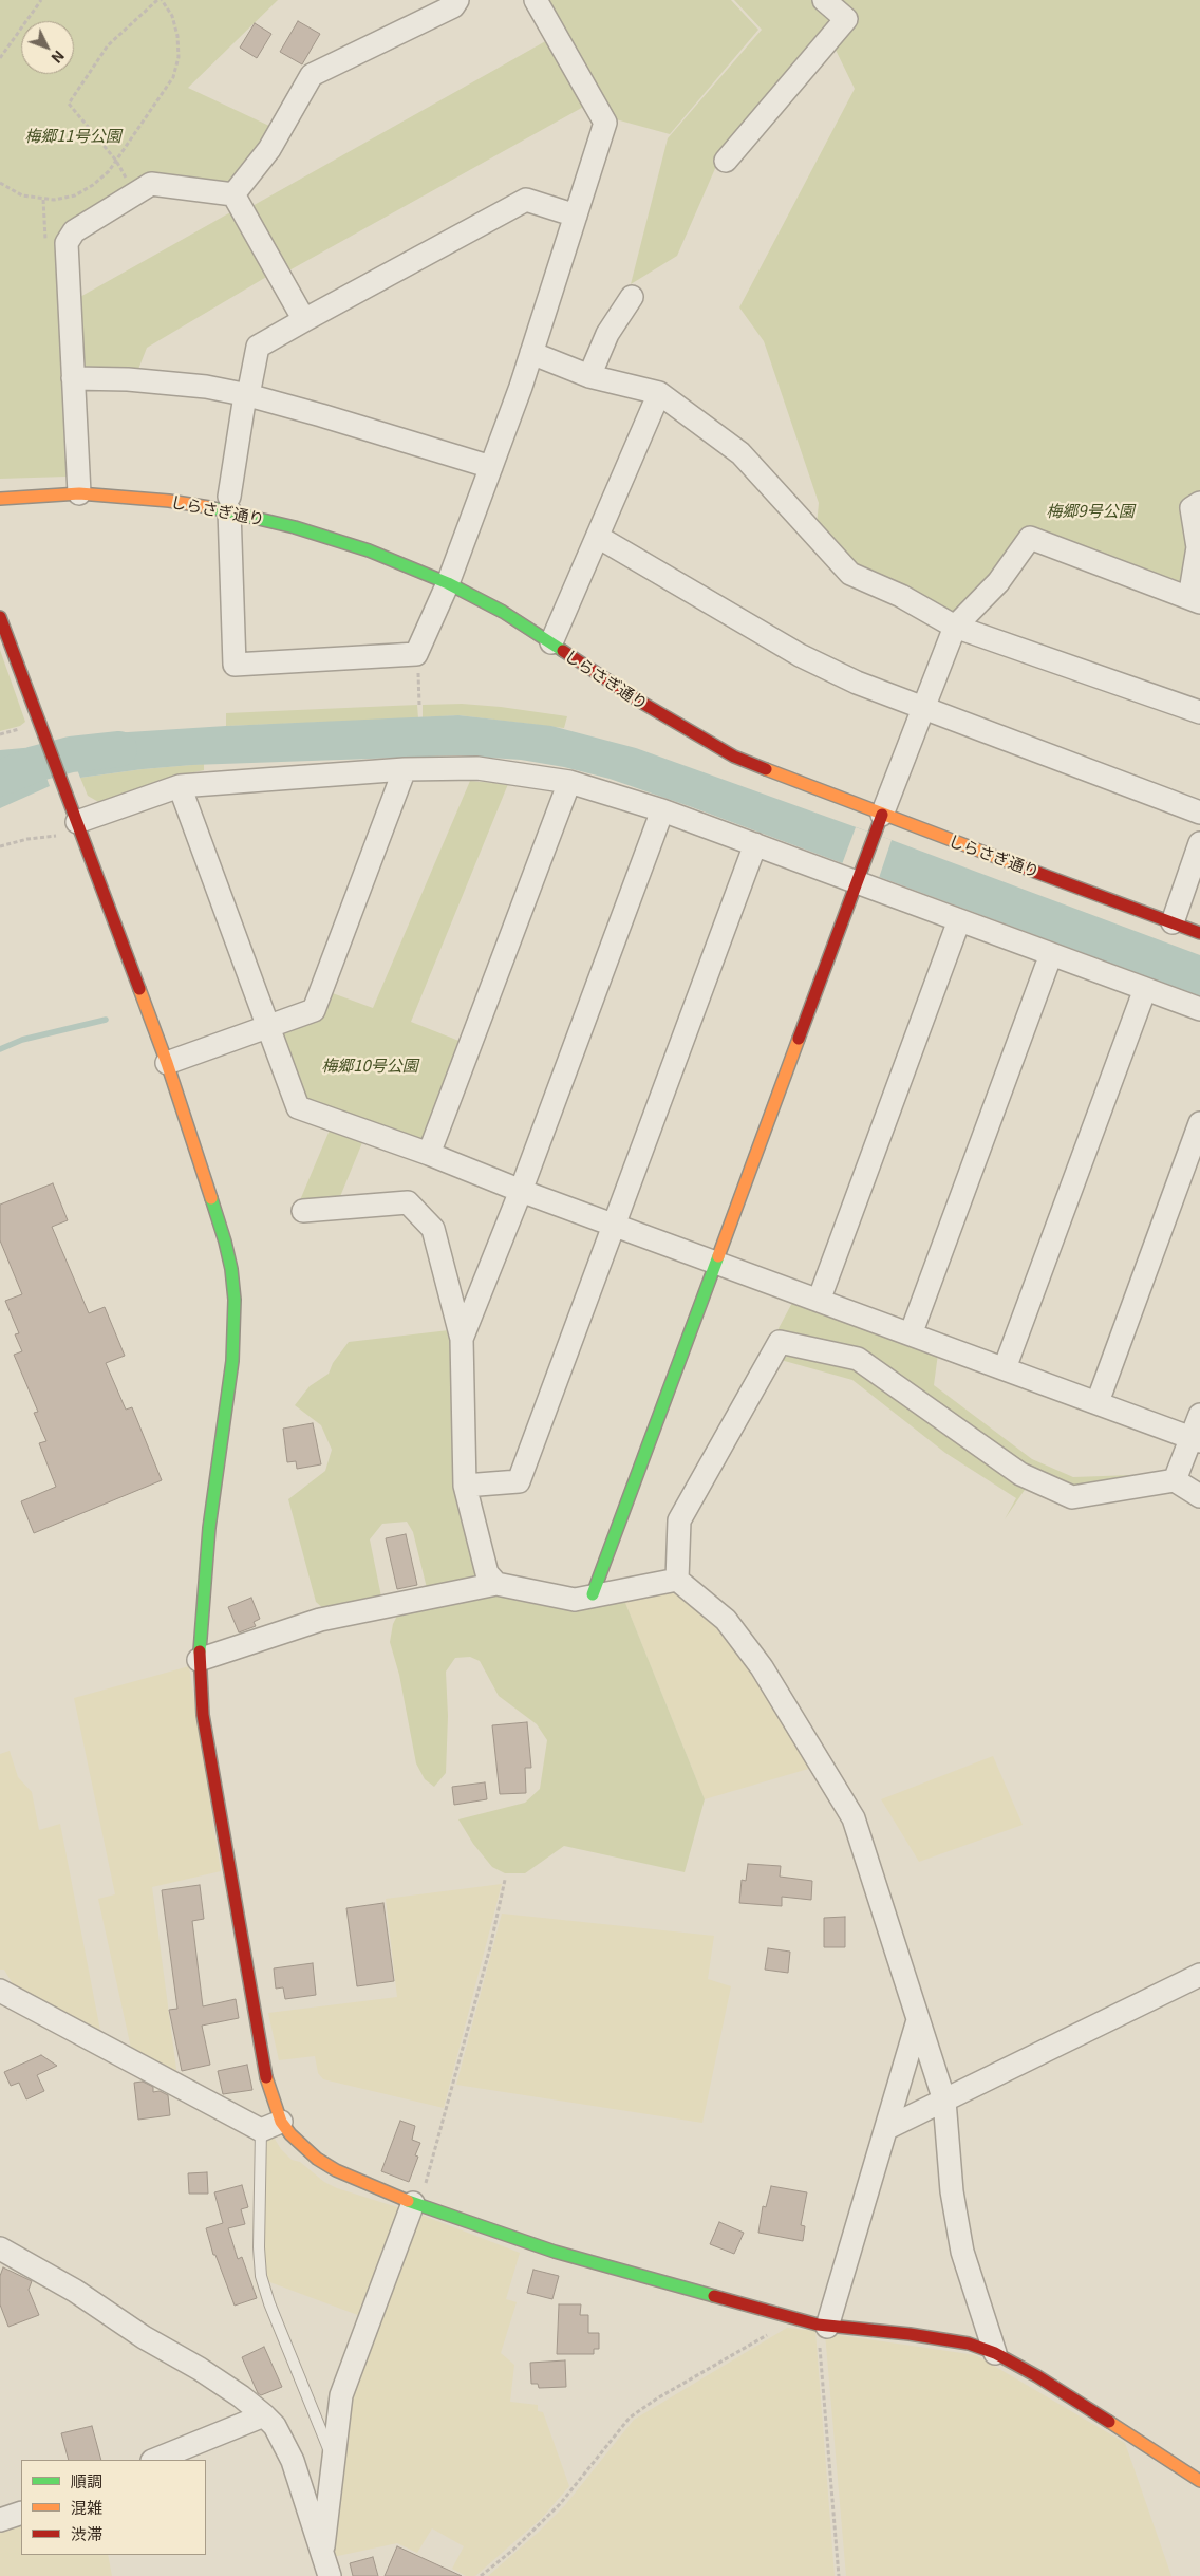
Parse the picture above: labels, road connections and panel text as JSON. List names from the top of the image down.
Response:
{
  "streets": {
    "street": ["しらさぎ通り"]
  },
  "parks": ["梅郷11号公園", "梅郷9号公園", "梅郷10号公園"],
  "legend": ["順調", "混雑", "渋滞"],
  "north": "bottom right"
}
